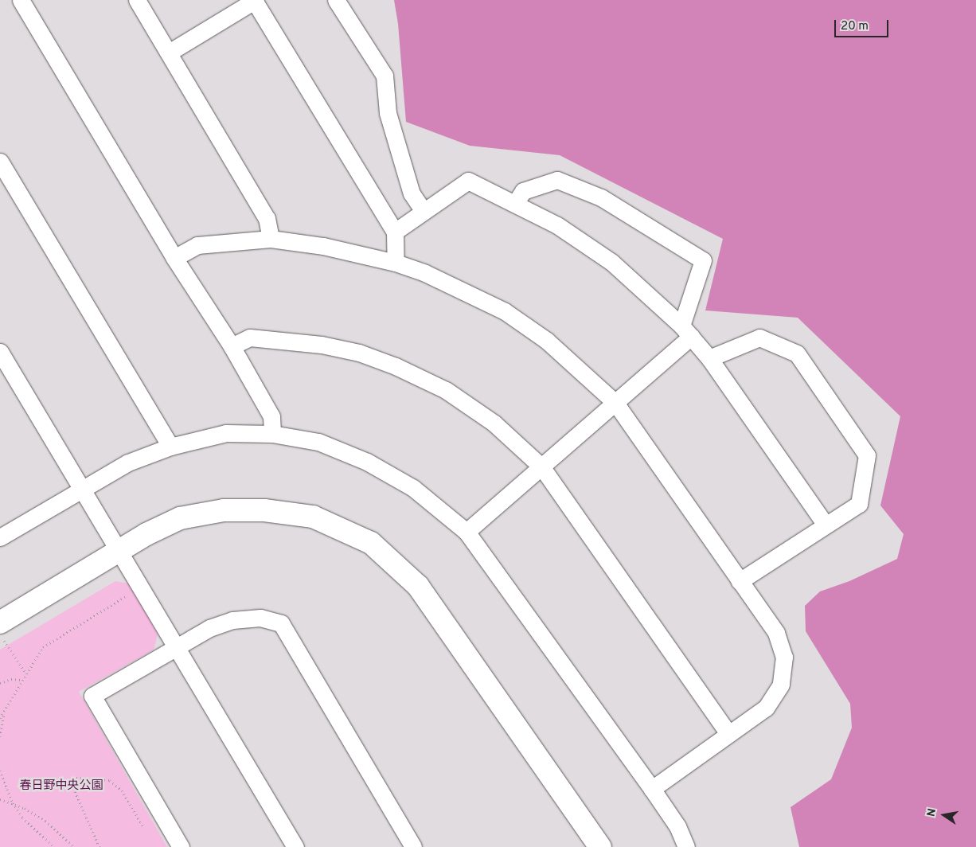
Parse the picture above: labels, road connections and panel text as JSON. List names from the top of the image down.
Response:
{
  "parks": ["春日野中央公園"],
  "scale_bar": "20 m",
  "north": "left"
}
